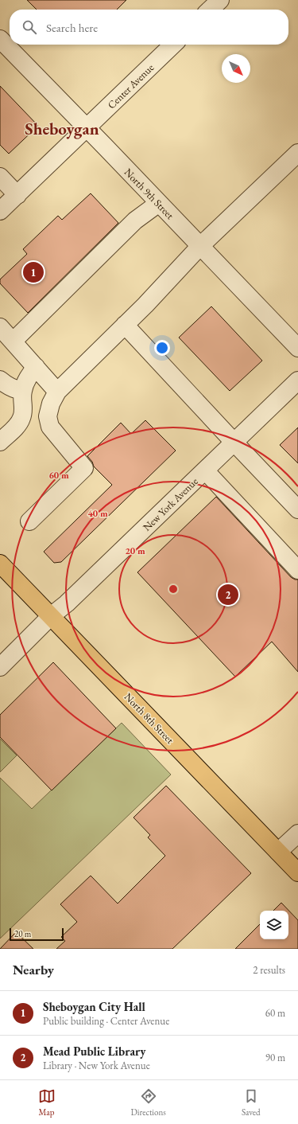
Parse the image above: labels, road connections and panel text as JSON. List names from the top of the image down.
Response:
{
  "streets": {
    "main road": ["North 8th Street"],
    "street": ["Center Avenue", "North 9th Street", "New York Avenue"]
  },
  "crossings": [
    ["Center Avenue", "North 9th Street"],
    ["New York Avenue", "North 8th Street"]
  ],
  "districts": ["Sheboygan"],
  "scale_bar": "20 m",
  "north": "bottom right",
  "page": {
    "search": "Search here",
    "pins": ["1", "2"],
    "scale": "20 m",
    "heading": ["Nearby", "2 results"],
    "list": [
      {
        "mark": "1",
        "name": "Sheboygan City Hall",
        "note": "Public building · Center Avenue",
        "value": "60 m"
      },
      {
        "mark": "2",
        "name": "Mead Public Library",
        "note": "Library · New York Avenue",
        "value": "90 m"
      }
    ],
    "nav": ["Map", "Directions", "Saved"]
  },
  "rings": ["60 m", "40 m", "20 m"]
}
